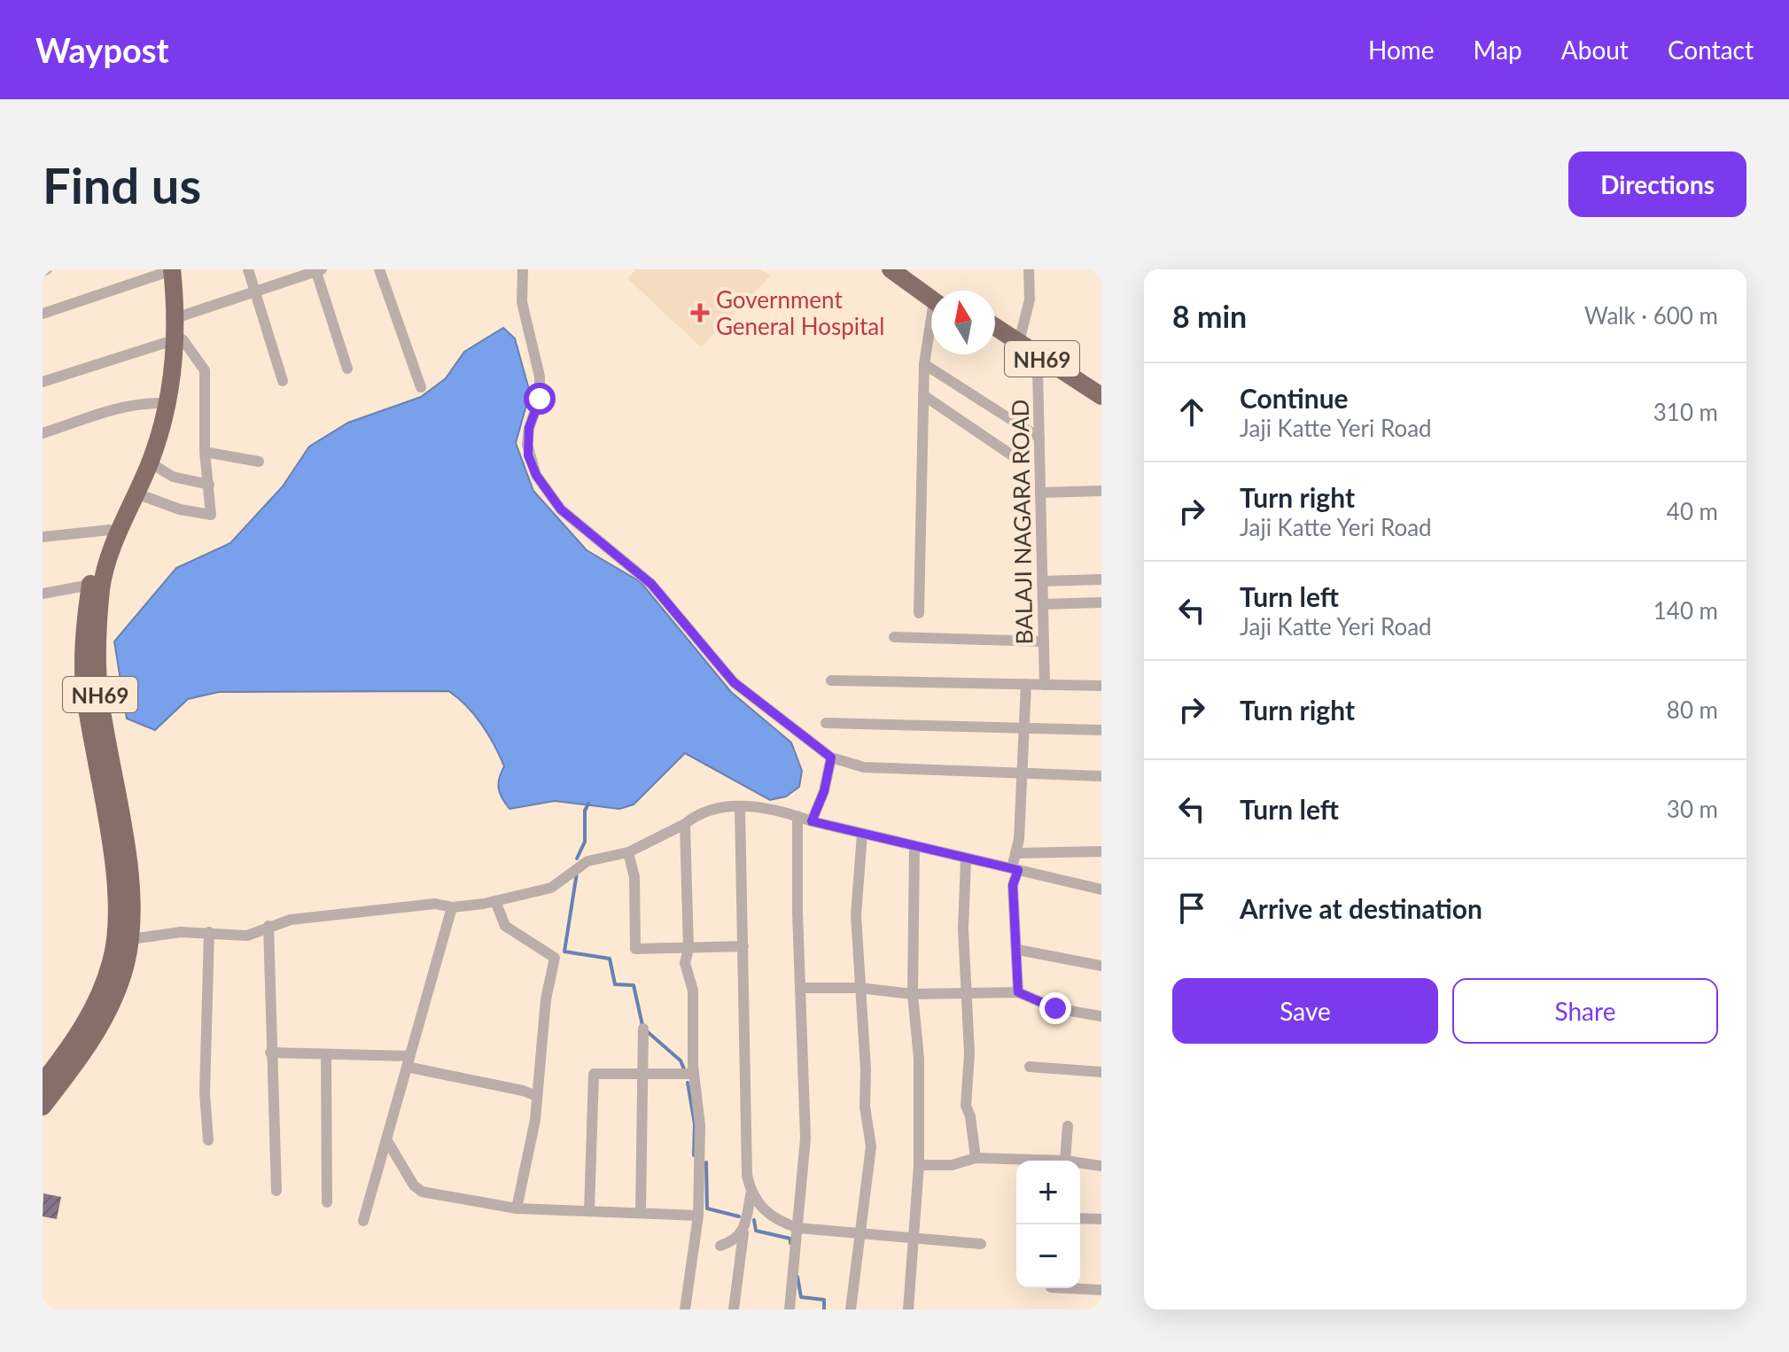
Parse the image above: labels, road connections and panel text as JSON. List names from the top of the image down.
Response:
{
  "streets": {
    "highway": ["NH69"],
    "street": ["BALAJI NAGARA ROAD"]
  },
  "crossings": [
    ["NH69", "BALAJI NAGARA ROAD"]
  ],
  "places": {
    "health": ["Government General Hospital"]
  },
  "north": "top",
  "page": {
    "header": "Waypost",
    "nav": [
      "Home",
      "Map",
      "About",
      "Contact"
    ],
    "buttons": [
      "Directions",
      ["Save", "Share"]
    ],
    "title": "Find us",
    "heading": ["8 min", "Walk · 600 m"],
    "list": [
      ["Continue", "Jaji Katte Yeri Road", "310 m"],
      ["Turn right", "Jaji Katte Yeri Road", "40 m"],
      ["Turn left", "Jaji Katte Yeri Road", "140 m"],
      ["Turn right", "80 m"],
      ["Turn left", "30 m"],
      "Arrive at destination"
    ],
    "map_buttons": ["+", "−"]
  }
}
